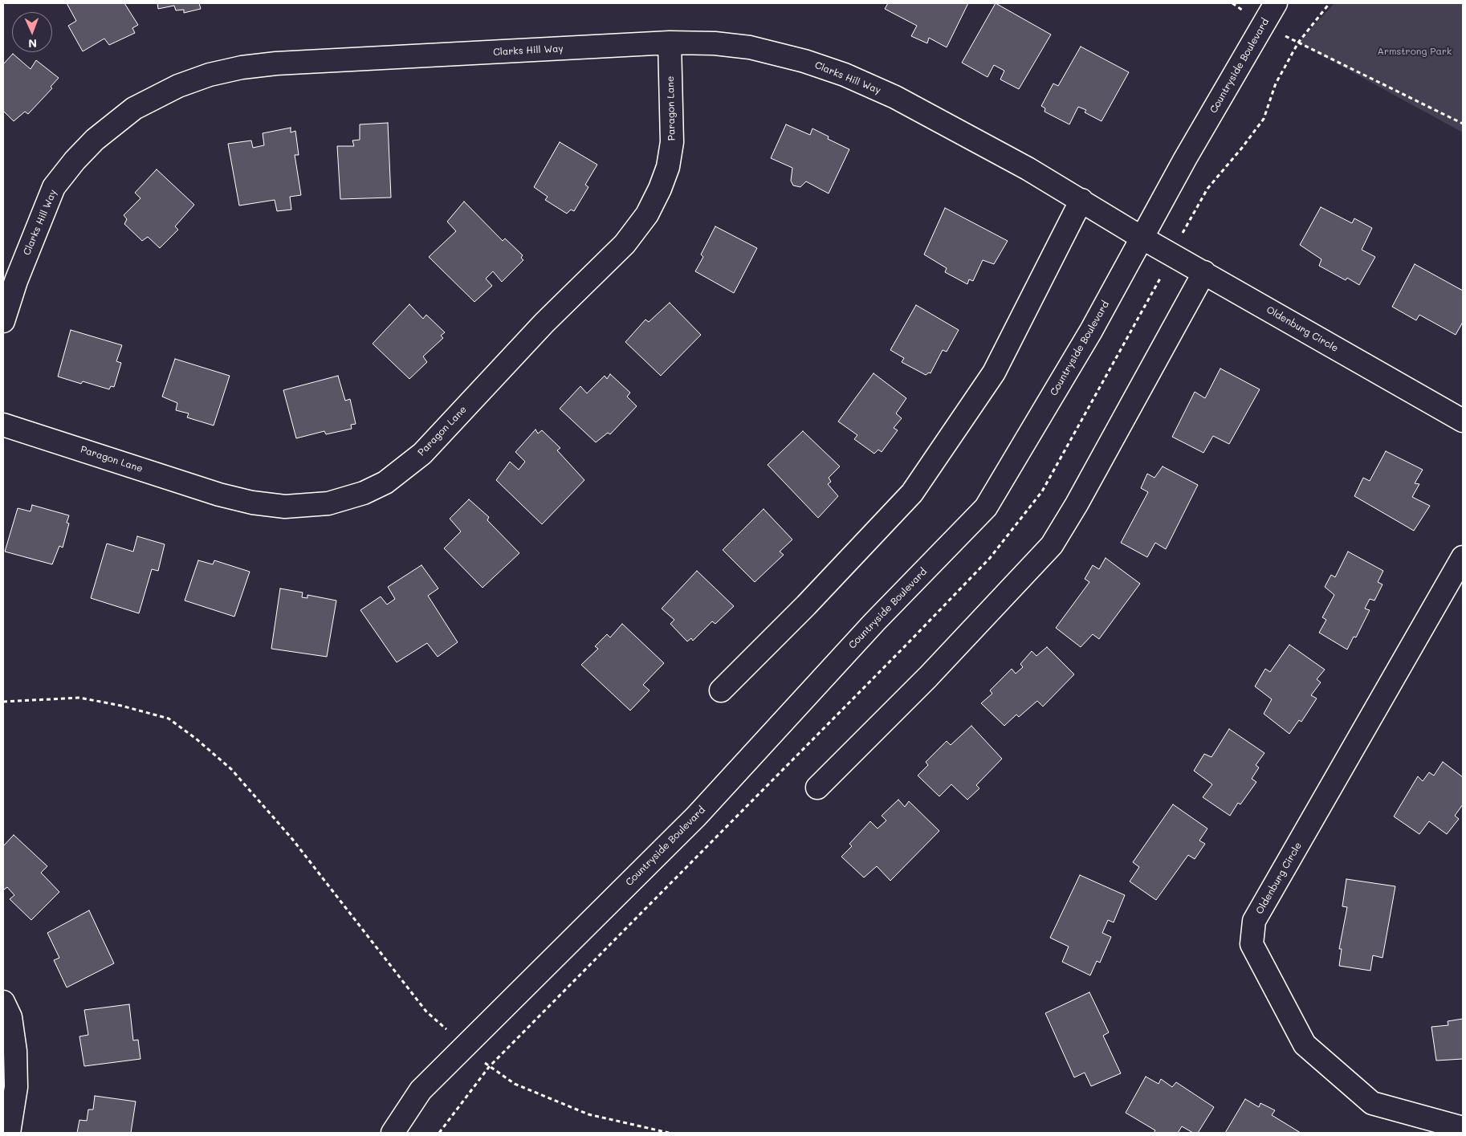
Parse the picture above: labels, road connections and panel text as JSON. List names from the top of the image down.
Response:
{
  "streets": {
    "street": [
      "Clarks Hill Way",
      "Countryside Boulevard",
      "Paragon Lane",
      "Oldenburg Circle"
    ]
  },
  "crossings": [
    ["Clarks Hill Way", "Countryside Boulevard"],
    ["Clarks Hill Way", "Paragon Lane"],
    ["Clarks Hill Way", "Oldenburg Circle"],
    ["Countryside Boulevard", "Oldenburg Circle"]
  ],
  "parks": ["Armstrong Park"],
  "north": "bottom"
}
